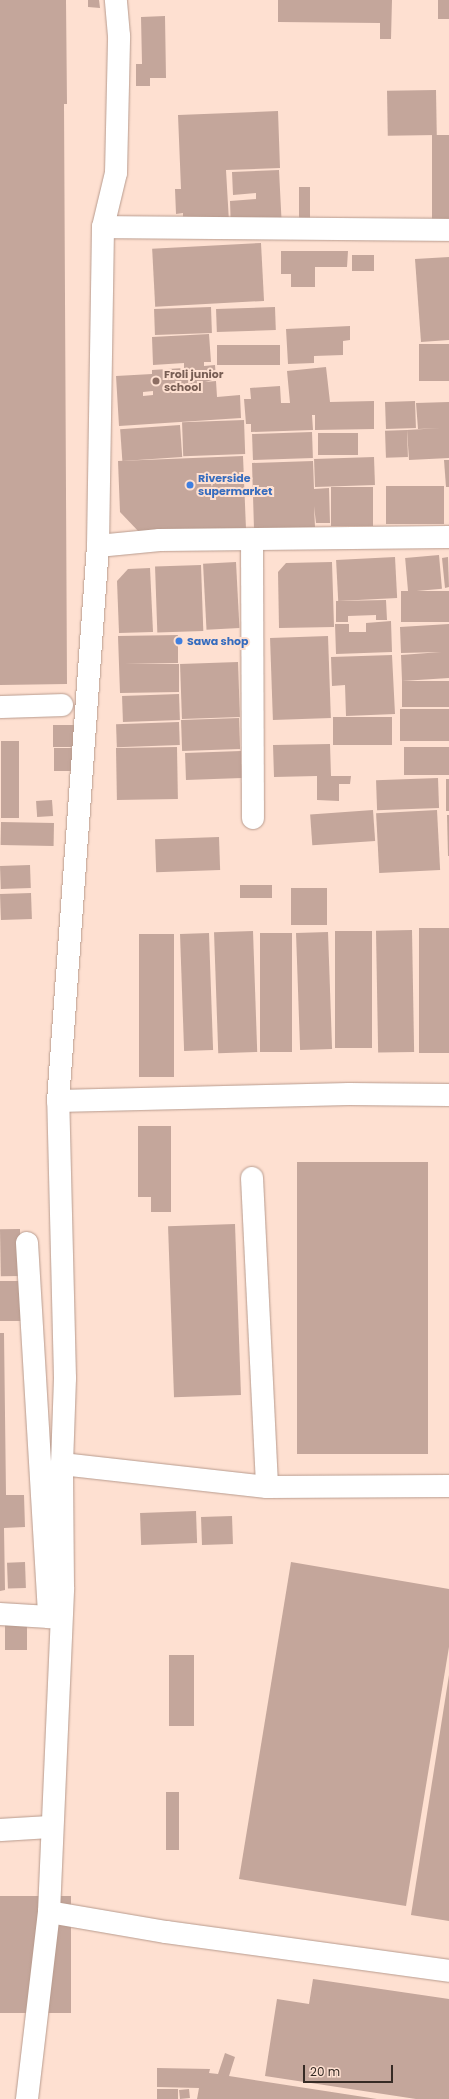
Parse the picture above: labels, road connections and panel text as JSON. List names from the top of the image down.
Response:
{
  "places": ["Froli junior school", "Riverside supermarket", "Sawa shop"],
  "scale_bar": "20 m"
}
